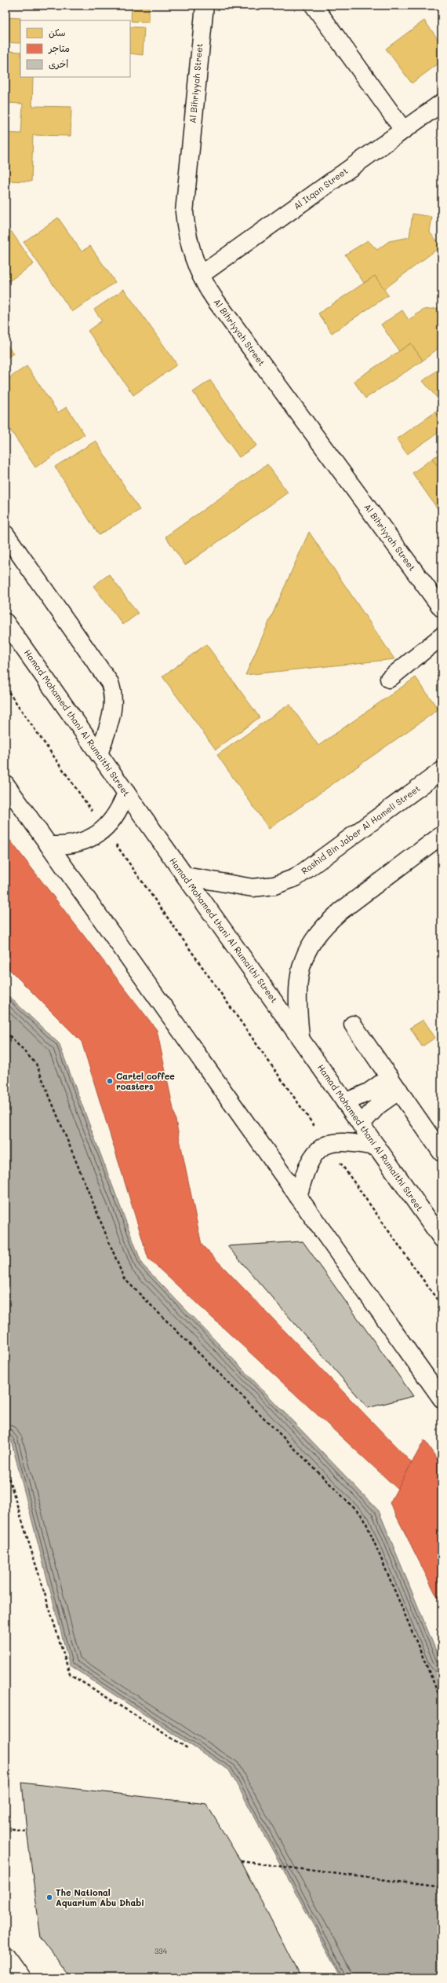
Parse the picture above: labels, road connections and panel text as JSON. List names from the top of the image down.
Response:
{
  "streets": {
    "street": [
      "Al Bihriyyah Street",
      "Al Itqan Street",
      "Hamad Mohamed thani Al Rumaithi Street",
      "Rashid Bin Jaber Al Hameli Street"
    ]
  },
  "crossings": [
    ["Al Bihriyyah Street", "Al Itqan Street"],
    ["Hamad Mohamed thani Al Rumaithi Street", "Rashid Bin Jaber Al Hameli Street"]
  ],
  "places": ["Cartel coffee roasters", "The National Aquarium Abu Dhabi"],
  "house_numbers": ["334"],
  "legend": ["سكن", "متاجر", "أخرى"]
}
